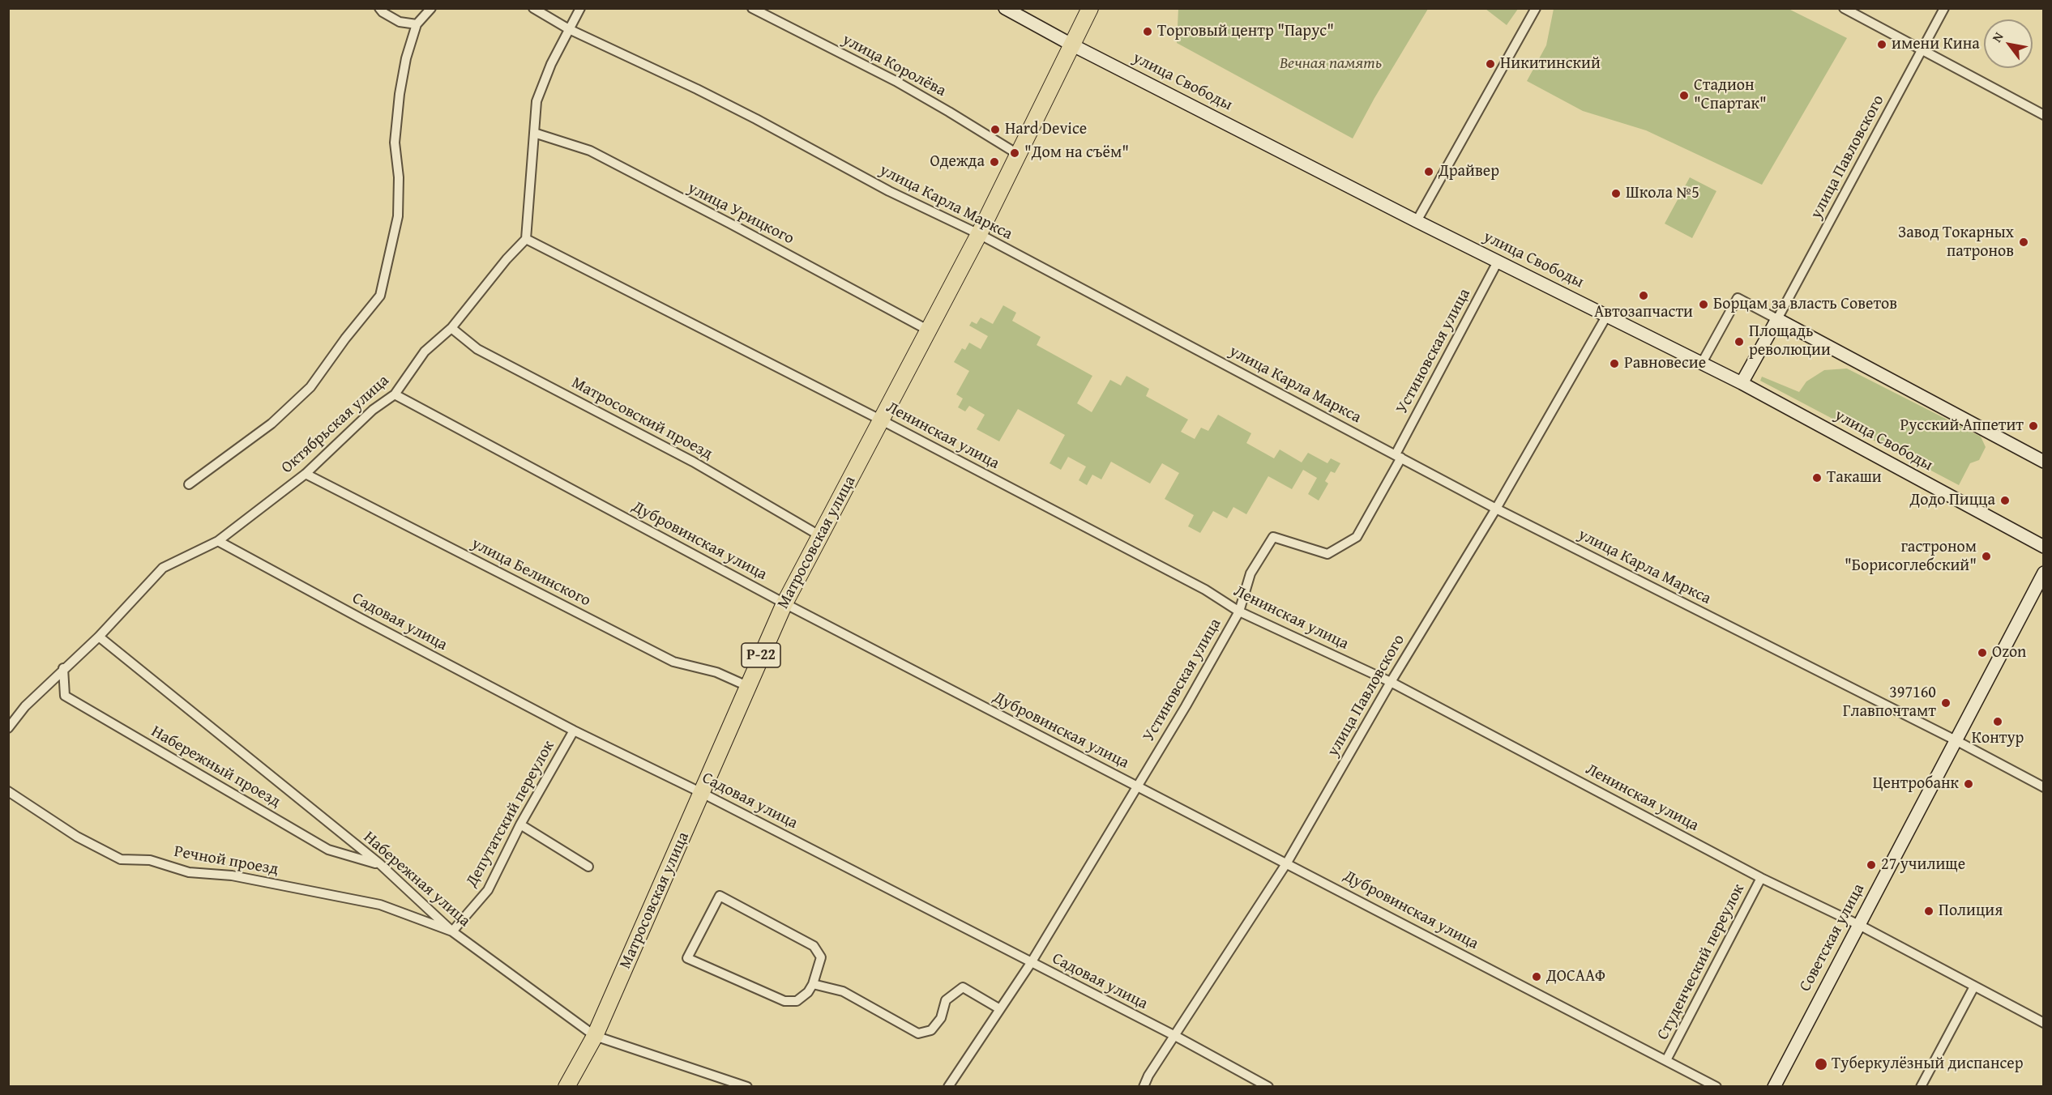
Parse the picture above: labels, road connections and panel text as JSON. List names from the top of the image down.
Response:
{
  "streets": {
    "highway": ["Матросовская улица", "Р-22"],
    "main road": ["улица Свободы", "Советская улица"],
    "street": [
      "улица Королёва",
      "улица Павловского",
      "улица Карла Маркса",
      "улица Урицкого",
      "Устиновская улица",
      "Матросовский проезд",
      "Октябрьская улица",
      "Ленинская улица",
      "Дубровинская улица",
      "улица Белинского",
      "Садовая улица",
      "Набережный проезд",
      "Депутатский переулок",
      "Речной проезд",
      "Набережная улица",
      "Студенческий переулок"
    ]
  },
  "crossings": [
    ["улица Королёва", "Матросовская улица"],
    ["улица Свободы", "улица Павловского"],
    ["улица Свободы", "Устиновская улица"],
    ["улица Свободы", "Матросовская улица"],
    ["улица Павловского", "улица Карла Маркса"],
    ["улица Павловского", "Ленинская улица"],
    ["улица Павловского", "Дубровинская улица"],
    ["улица Павловского", "Садовая улица"],
    ["улица Карла Маркса", "Устиновская улица"],
    ["улица Карла Маркса", "Матросовская улица"],
    ["улица Карла Маркса", "Советская улица"],
    ["улица Урицкого", "Матросовская улица"],
    ["Устиновская улица", "Ленинская улица"],
    ["Устиновская улица", "Дубровинская улица"],
    ["Устиновская улица", "Садовая улица"],
    ["Матросовский проезд", "Октябрьская улица"],
    ["Матросовский проезд", "Матросовская улица"],
    ["Октябрьская улица", "Ленинская улица"],
    ["Октябрьская улица", "Дубровинская улица"],
    ["Октябрьская улица", "улица Белинского"],
    ["Октябрьская улица", "Садовая улица"],
    ["Октябрьская улица", "Набережный проезд"],
    ["Октябрьская улица", "Набережная улица"],
    ["Ленинская улица", "Матросовская улица"],
    ["Ленинская улица", "Советская улица"],
    ["Ленинская улица", "Студенческий переулок"],
    ["Дубровинская улица", "Матросовская улица"],
    ["Дубровинская улица", "Студенческий переулок"],
    ["Матросовская улица", "улица Белинского"],
    ["Матросовская улица", "Садовая улица"],
    ["Матросовская улица", "Набережная улица"],
    ["Садовая улица", "Депутатский переулок"],
    ["Набережный проезд", "Набережная улица"],
    ["Депутатский переулок", "Речной проезд"],
    ["Депутатский переулок", "Набережная улица"],
    ["Речной проезд", "Набережная улица"]
  ],
  "parks": ["Вечная память"],
  "places": [
    "Торговый центр \"Парус\"",
    "имени Кина",
    "Никитинский",
    "Стадион \"Спартак\"",
    "Hard Device",
    "\"Дом на съём\"",
    "Одежда",
    "Драйвер",
    "Школа №5",
    "Завод Токарных патронов",
    "Автозапчасти",
    "Борцам за власть Советов",
    "Площадь революции",
    "Равновесие",
    "Русский Аппетит",
    "Такаши",
    "Додо Пицца",
    "гастроном \"Борисоглебский\"",
    "Ozon",
    "397160 Главпочтамт",
    "Контур",
    "Центробанк",
    "27 училище",
    "Полиция",
    "ДОСААФ",
    "Туберкулёзный диспансер"
  ],
  "north": "top left"
}
